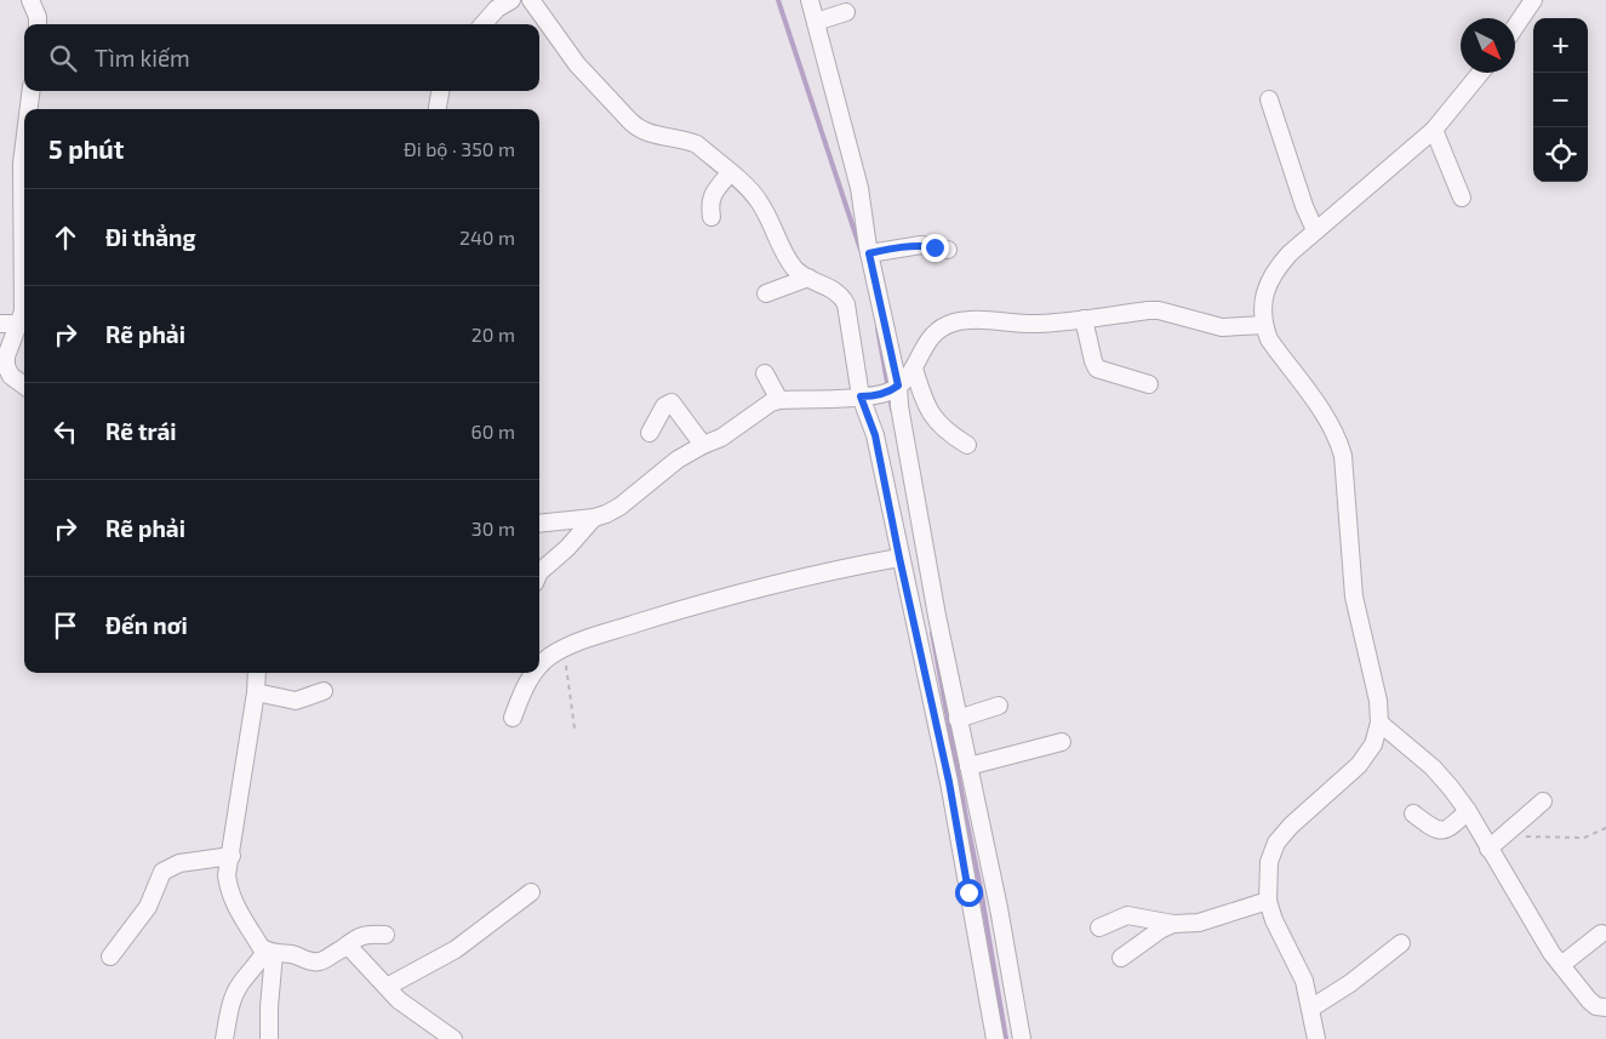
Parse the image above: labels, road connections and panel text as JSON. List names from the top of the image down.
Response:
{
  "north": "bottom right",
  "page": {
    "map_buttons": ["+", "−"],
    "search": "Tìm kiếm",
    "heading": ["5 phút", "Đi bộ · 350 m"],
    "list": [
      ["Đi thẳng", "240 m"],
      ["Rẽ phải", "20 m"],
      ["Rẽ trái", "60 m"],
      ["Rẽ phải", "30 m"],
      "Đến nơi"
    ]
  }
}
